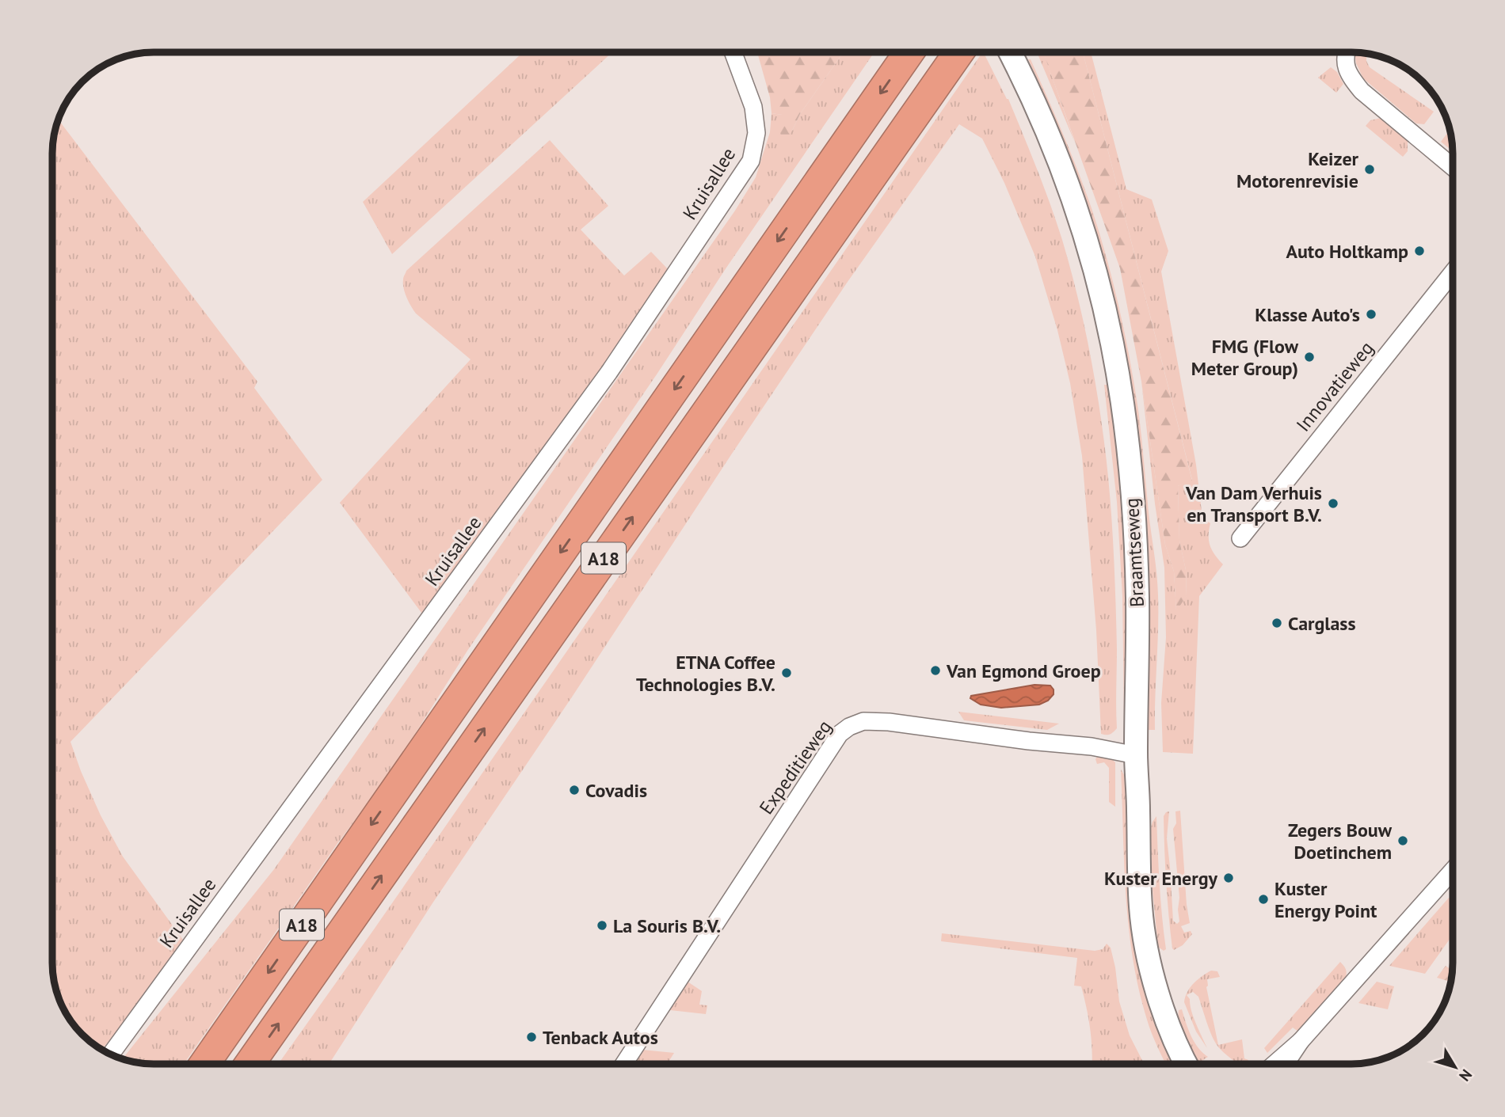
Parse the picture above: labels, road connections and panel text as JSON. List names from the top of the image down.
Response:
{
  "streets": {
    "highway": ["A18"],
    "street": [
      "Kruisallee",
      "Innovatieweg",
      "Braamtseweg",
      "Expeditieweg"
    ]
  },
  "crossings": [
    ["Braamtseweg", "Expeditieweg"]
  ],
  "places": [
    "Keizer Motorenrevisie",
    "Auto Holtkamp",
    "Klasse Auto's",
    "FMG (Flow Meter Group)",
    "Van Dam Verhuis en Transport B.V.",
    "Carglass",
    "Van Egmond Groep",
    "ETNA Coffee Technologies B.V.",
    "Covadis",
    "Zegers Bouw Doetinchem",
    "Kuster Energy",
    "Kuster Energy Point",
    "La Souris B.V.",
    "Tenback Autos"
  ],
  "north": "bottom right"
}
